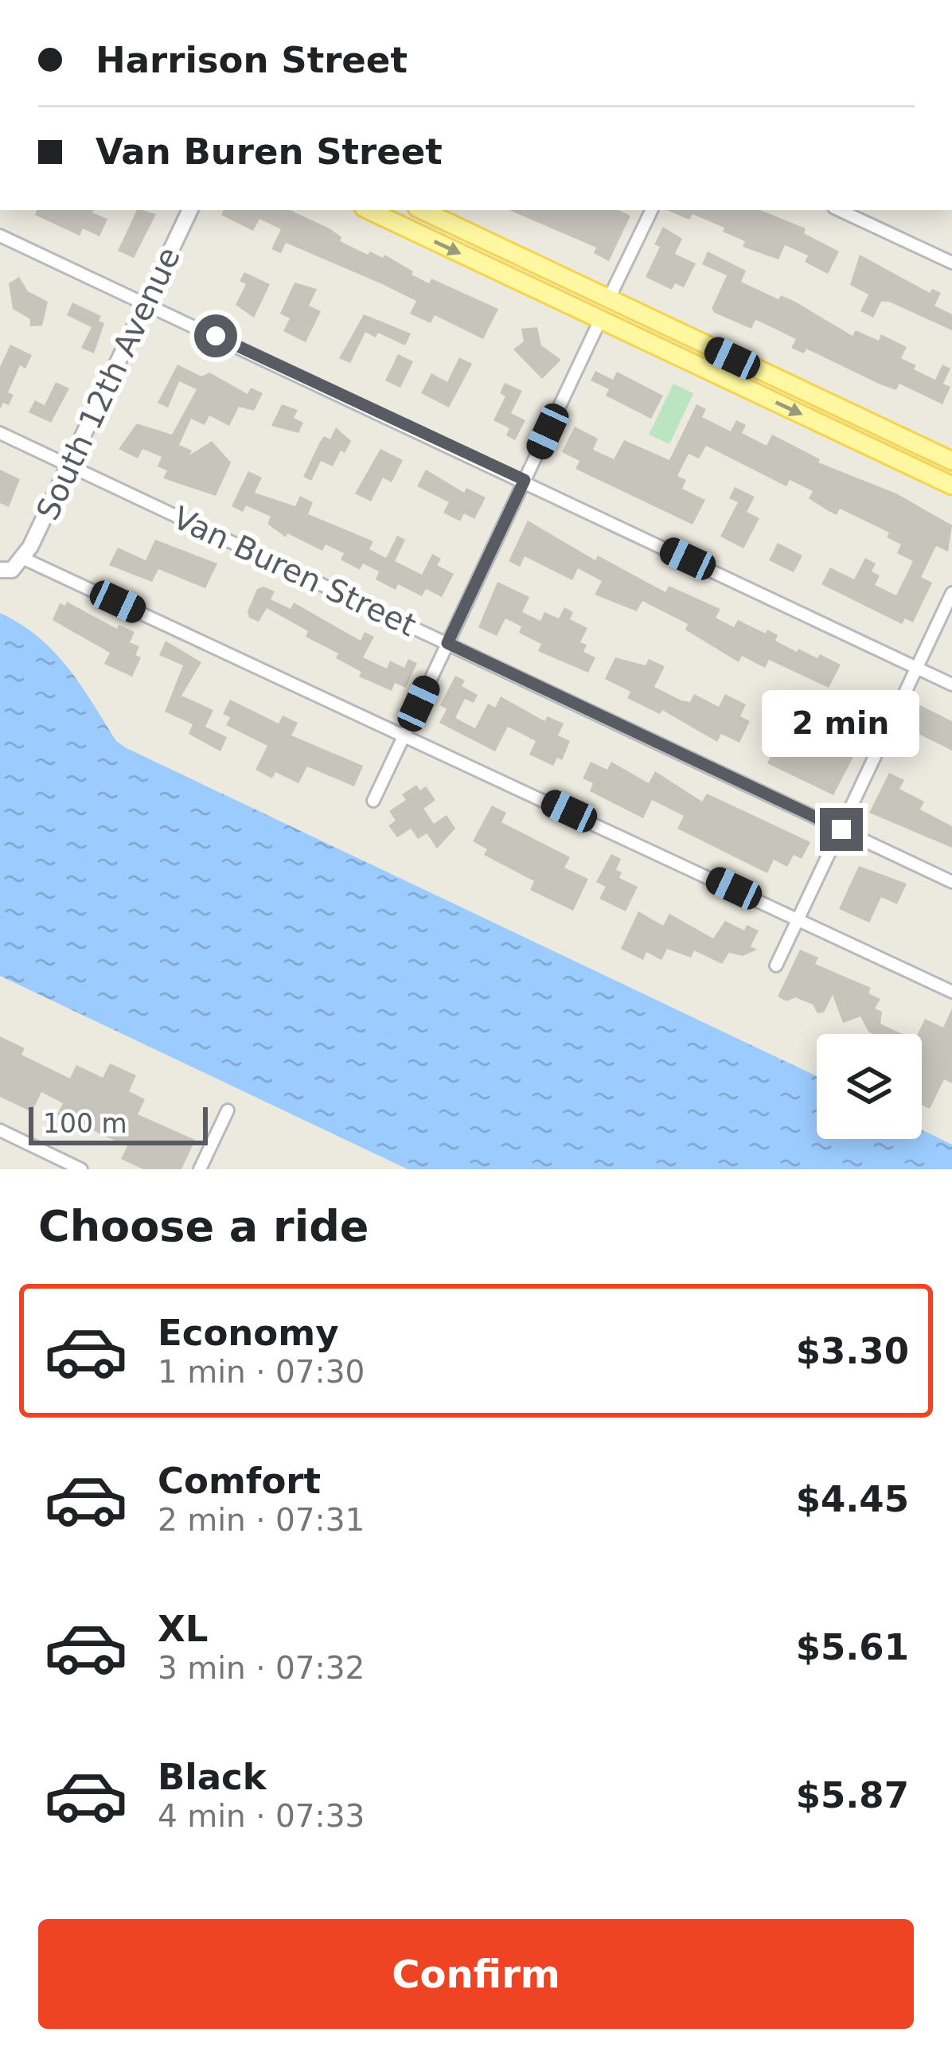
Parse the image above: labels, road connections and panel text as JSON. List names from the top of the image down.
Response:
{
  "streets": {
    "street": ["South 12th Avenue", "Van Buren Street"]
  },
  "crossings": [
    ["South 12th Avenue", "Van Buren Street"]
  ],
  "scale_bar": "100 m",
  "page": {
    "banner": ["Harrison Street", "Van Buren Street"],
    "bubble": "2 min",
    "scale": "100 m",
    "heading": "Choose a ride",
    "list": [
      {
        "name": "Economy",
        "note": "1 min · 07:30",
        "value": "$3.30"
      },
      {
        "name": "Comfort",
        "note": "2 min · 07:31",
        "value": "$4.45"
      },
      {
        "name": "XL",
        "note": "3 min · 07:32",
        "value": "$5.61"
      },
      {
        "name": "Black",
        "note": "4 min · 07:33",
        "value": "$5.87"
      }
    ],
    "buttons": "Confirm"
  }
}
